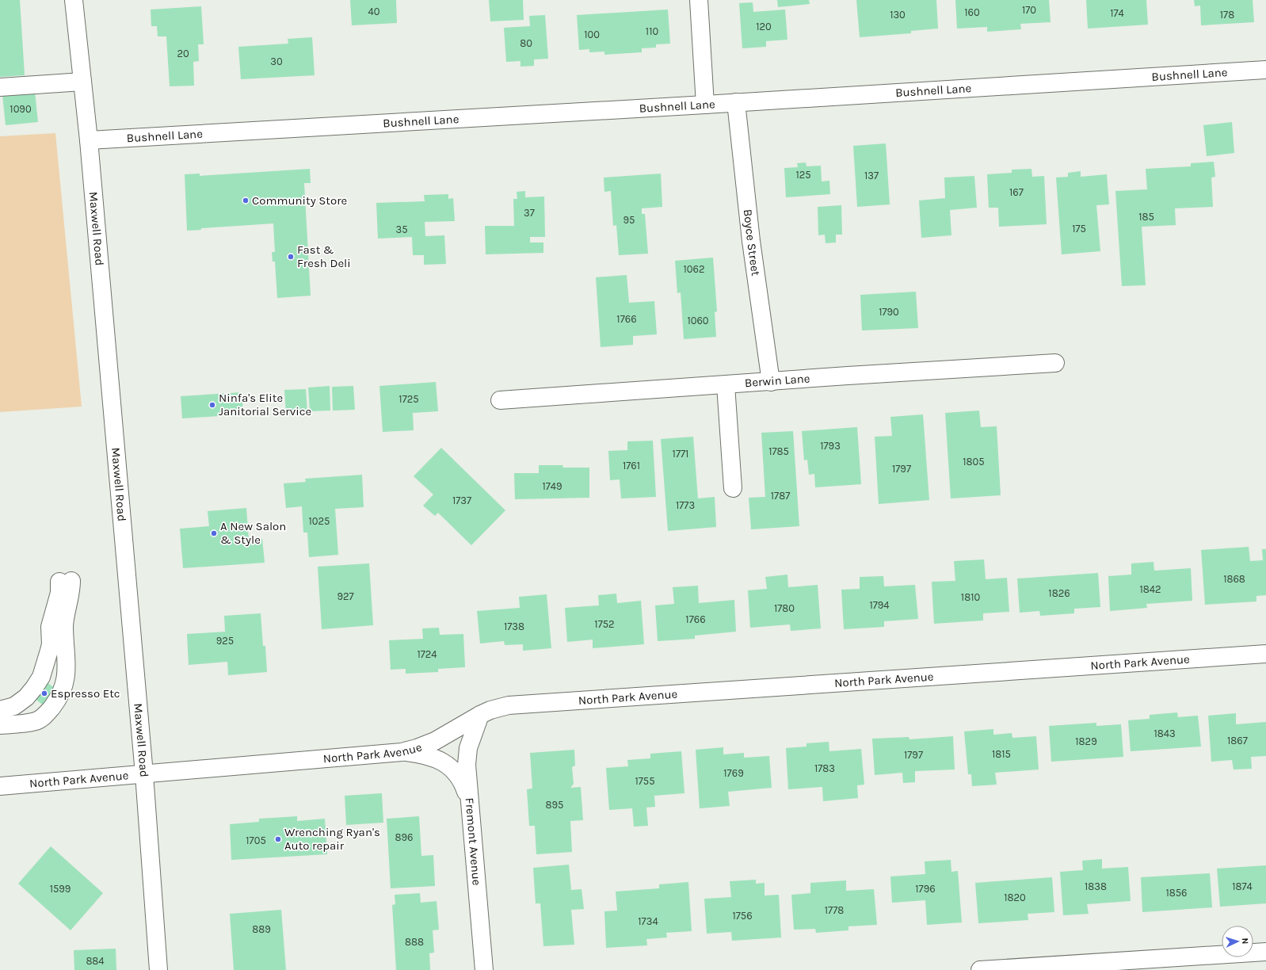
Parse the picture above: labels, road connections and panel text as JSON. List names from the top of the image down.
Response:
{
  "streets": {
    "street": [
      "Bushnell Lane",
      "Maxwell Road",
      "Boyce Street",
      "Berwin Lane",
      "North Park Avenue",
      "Fremont Avenue"
    ]
  },
  "crossings": [
    ["Bushnell Lane", "Maxwell Road"],
    ["Bushnell Lane", "Boyce Street"],
    ["Maxwell Road", "North Park Avenue"],
    ["Boyce Street", "Berwin Lane"],
    ["North Park Avenue", "Fremont Avenue"]
  ],
  "places": [
    "Community Store",
    "Fast & Fresh Deli",
    "Ninfa's Elite Janitorial Service",
    "A New Salon & Style",
    "Espresso Etc",
    "Wrenching Ryan's Auto repair"
  ],
  "house_numbers": [
    "170",
    "40",
    "160",
    "174",
    "130",
    "178",
    "120",
    "110",
    "100",
    "80",
    "20",
    "30",
    "1090",
    "125",
    "137",
    "167",
    "37",
    "185",
    "95",
    "175",
    "35",
    "1062",
    "1790",
    "1766",
    "1060",
    "1725",
    "1793",
    "1785",
    "1771",
    "1805",
    "1761",
    "1797",
    "1749",
    "1787",
    "1737",
    "1773",
    "1025",
    "1868",
    "1842",
    "1826",
    "927",
    "1810",
    "1794",
    "1780",
    "1766",
    "1752",
    "1738",
    "925",
    "1724",
    "1843",
    "1867",
    "1829",
    "1815",
    "1797",
    "1783",
    "1769",
    "1755",
    "895",
    "896",
    "1705",
    "1838",
    "1874",
    "1599",
    "1796",
    "1856",
    "1820",
    "1778",
    "1756",
    "1734",
    "889",
    "888",
    "884"
  ],
  "north": "right"
}
